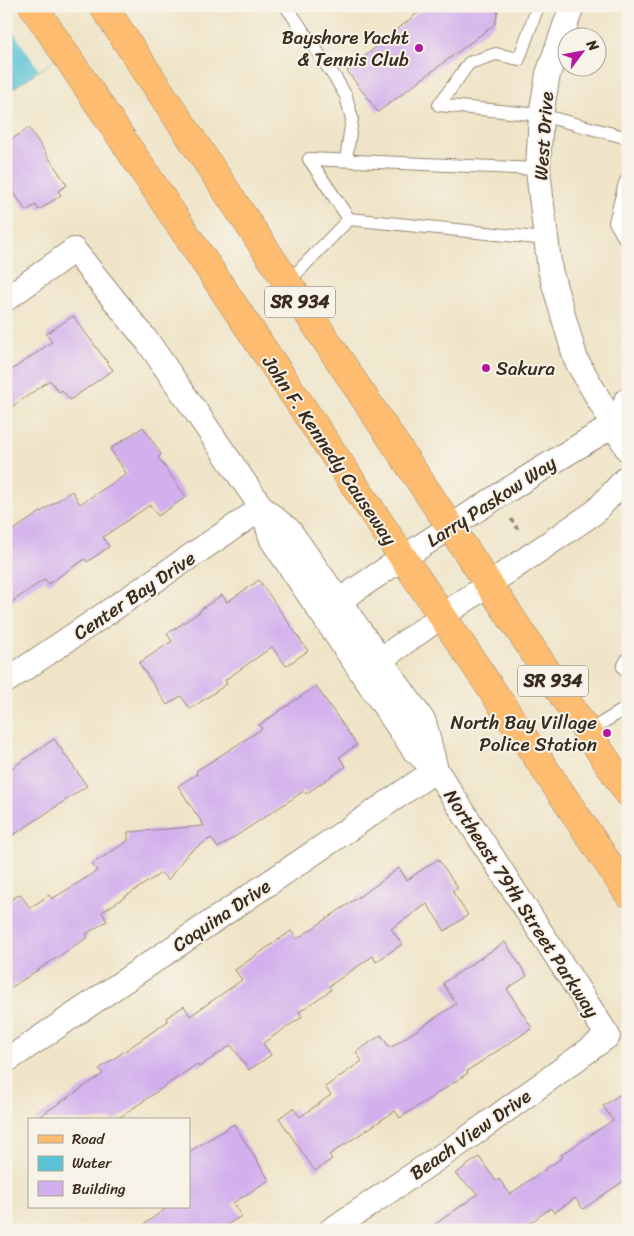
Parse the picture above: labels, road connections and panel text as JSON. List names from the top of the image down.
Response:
{
  "streets": {
    "main road": ["SR 934", "John F. Kennedy Causeway"],
    "street": [
      "West Drive",
      "Larry Paskow Way",
      "Center Bay Drive",
      "Northeast 79th Street Parkway",
      "Coquina Drive",
      "Beach View Drive"
    ]
  },
  "crossings": [
    ["West Drive", "Larry Paskow Way"],
    ["SR 934", "Larry Paskow Way"],
    ["John F. Kennedy Causeway", "Larry Paskow Way"],
    ["Larry Paskow Way", "Northeast 79th Street Parkway"],
    ["Center Bay Drive", "Northeast 79th Street Parkway"],
    ["Northeast 79th Street Parkway", "Coquina Drive"],
    ["Northeast 79th Street Parkway", "Beach View Drive"]
  ],
  "places": ["Bayshore Yacht & Tennis Club", "Sakura", "North Bay Village Police Station"],
  "legend": ["Road", "Water", "Building"],
  "north": "top right"
}
